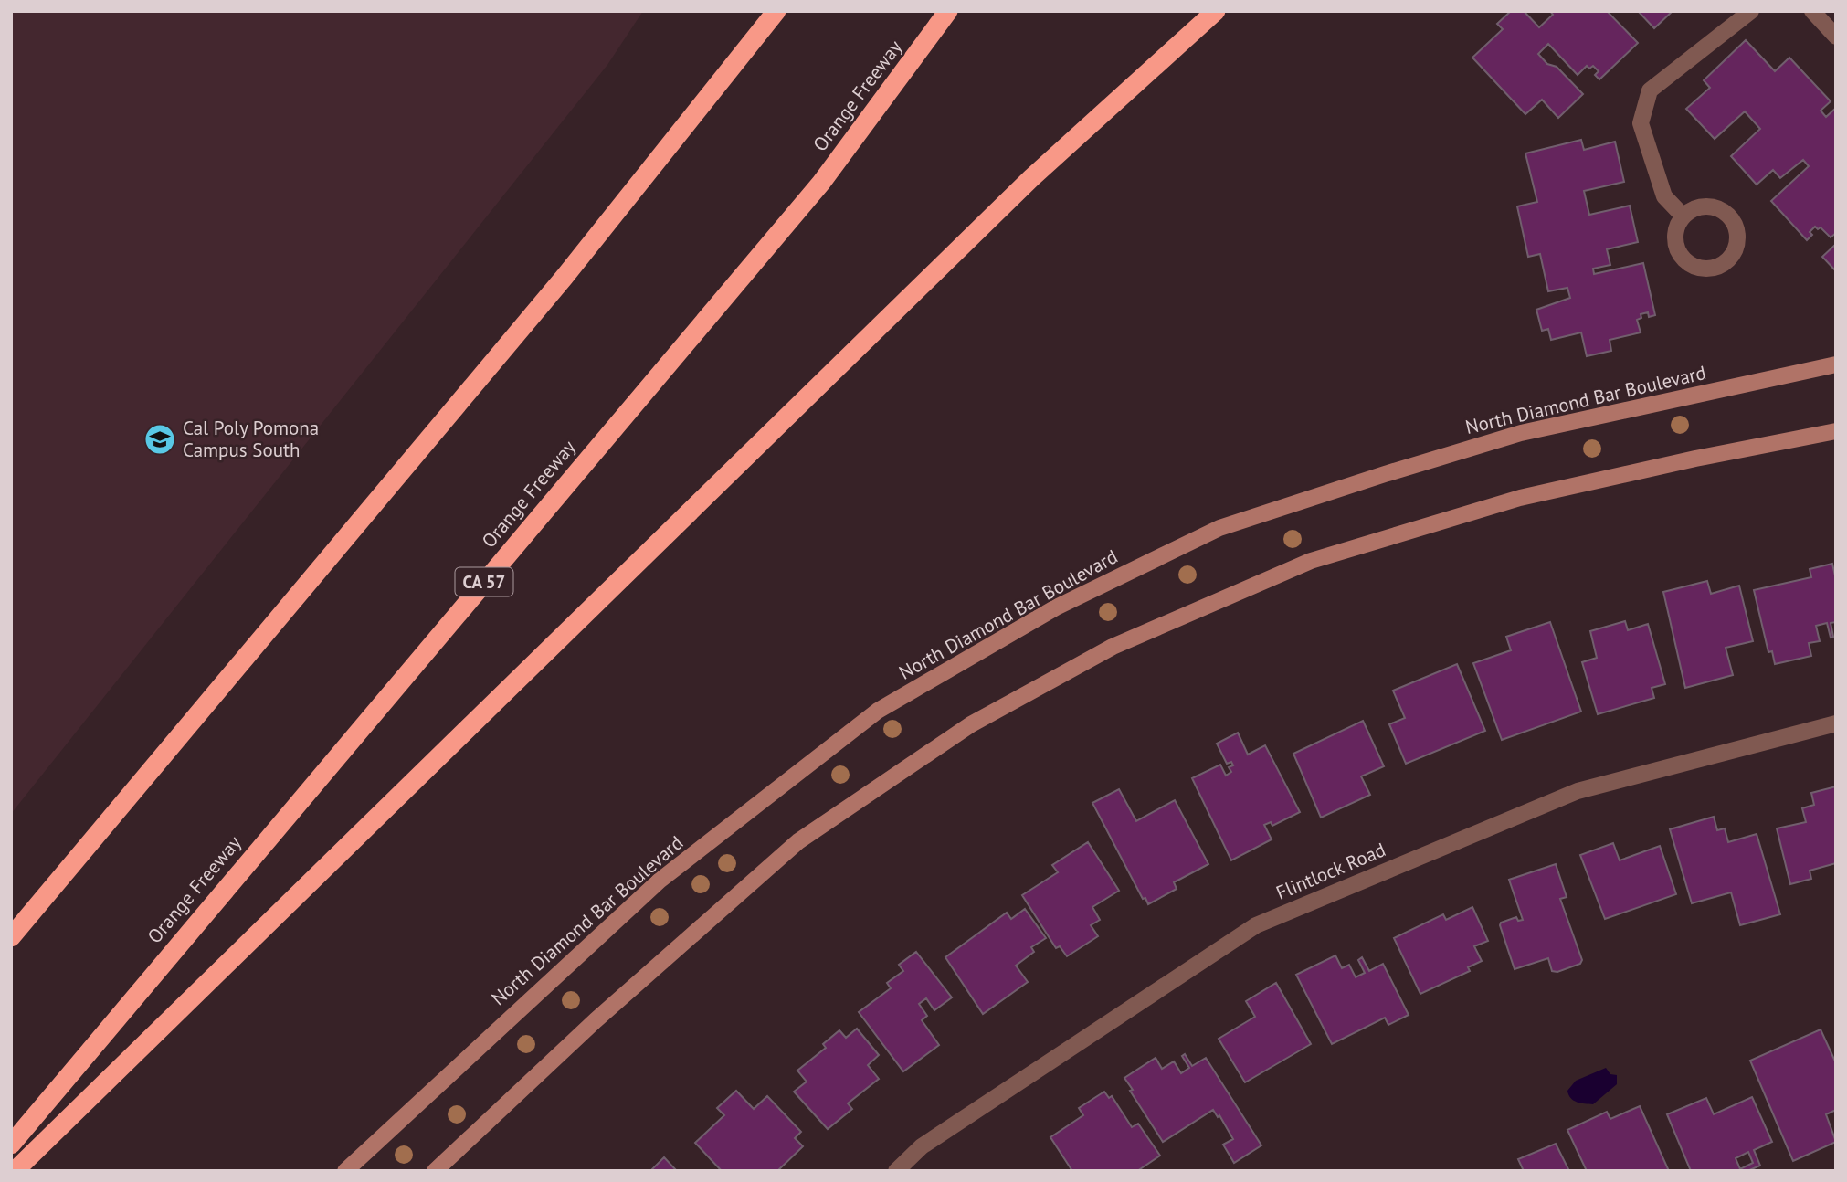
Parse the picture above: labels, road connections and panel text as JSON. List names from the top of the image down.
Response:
{
  "streets": {
    "highway": ["Orange Freeway", "CA 57"],
    "main road": ["North Diamond Bar Boulevard"],
    "street": ["Flintlock Road"]
  },
  "places": {
    "school or university": ["Cal Poly Pomona Campus South"]
  }
}
